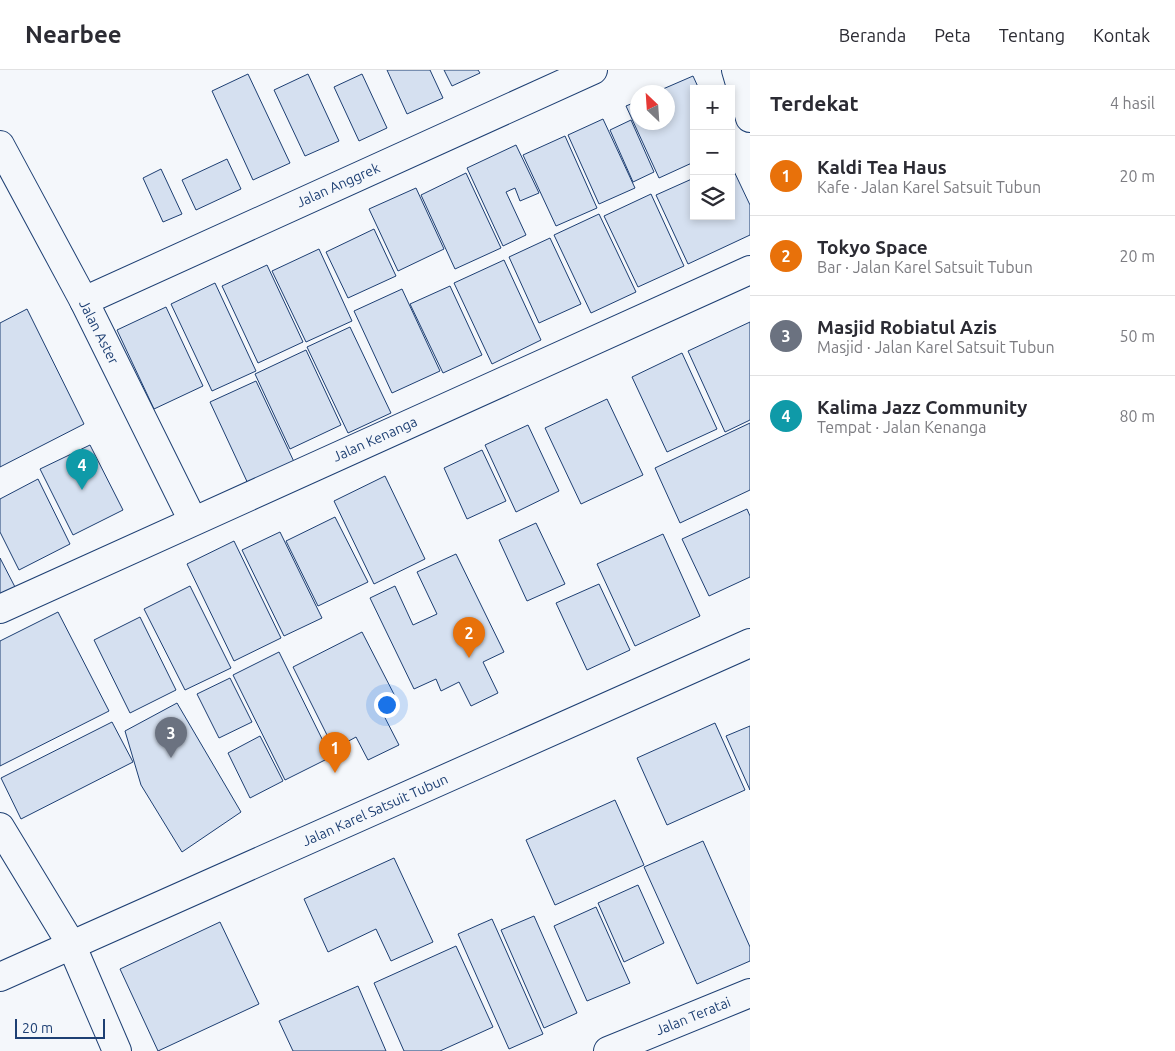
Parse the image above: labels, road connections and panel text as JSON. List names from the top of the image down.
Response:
{
  "streets": {
    "street": [
      "Jalan Anggrek",
      "Jalan Aster",
      "Jalan Kenanga",
      "Jalan Karel Satsuit Tubun",
      "Jalan Teratai"
    ]
  },
  "crossings": [
    ["Jalan Anggrek", "Jalan Aster"],
    ["Jalan Aster", "Jalan Kenanga"]
  ],
  "scale_bar": "20 m",
  "north": "top left",
  "page": {
    "header": "Nearbee",
    "nav": [
      "Beranda",
      "Peta",
      "Tentang",
      "Kontak"
    ],
    "heading": ["Terdekat", "4 hasil"],
    "map_buttons": ["+", "−"],
    "list": [
      {
        "mark": "1",
        "name": "Kaldi Tea Haus",
        "note": "Kafe · Jalan Karel Satsuit Tubun",
        "value": "20 m"
      },
      {
        "mark": "2",
        "name": "Tokyo Space",
        "note": "Bar · Jalan Karel Satsuit Tubun",
        "value": "20 m"
      },
      {
        "mark": "3",
        "name": "Masjid Robiatul Azis",
        "note": "Masjid · Jalan Karel Satsuit Tubun",
        "value": "50 m"
      },
      {
        "mark": "4",
        "name": "Kalima Jazz Community",
        "note": "Tempat · Jalan Kenanga",
        "value": "80 m"
      }
    ],
    "pins": [
      "4",
      "2",
      "3",
      "1"
    ],
    "scale": "20 m"
  }
}
